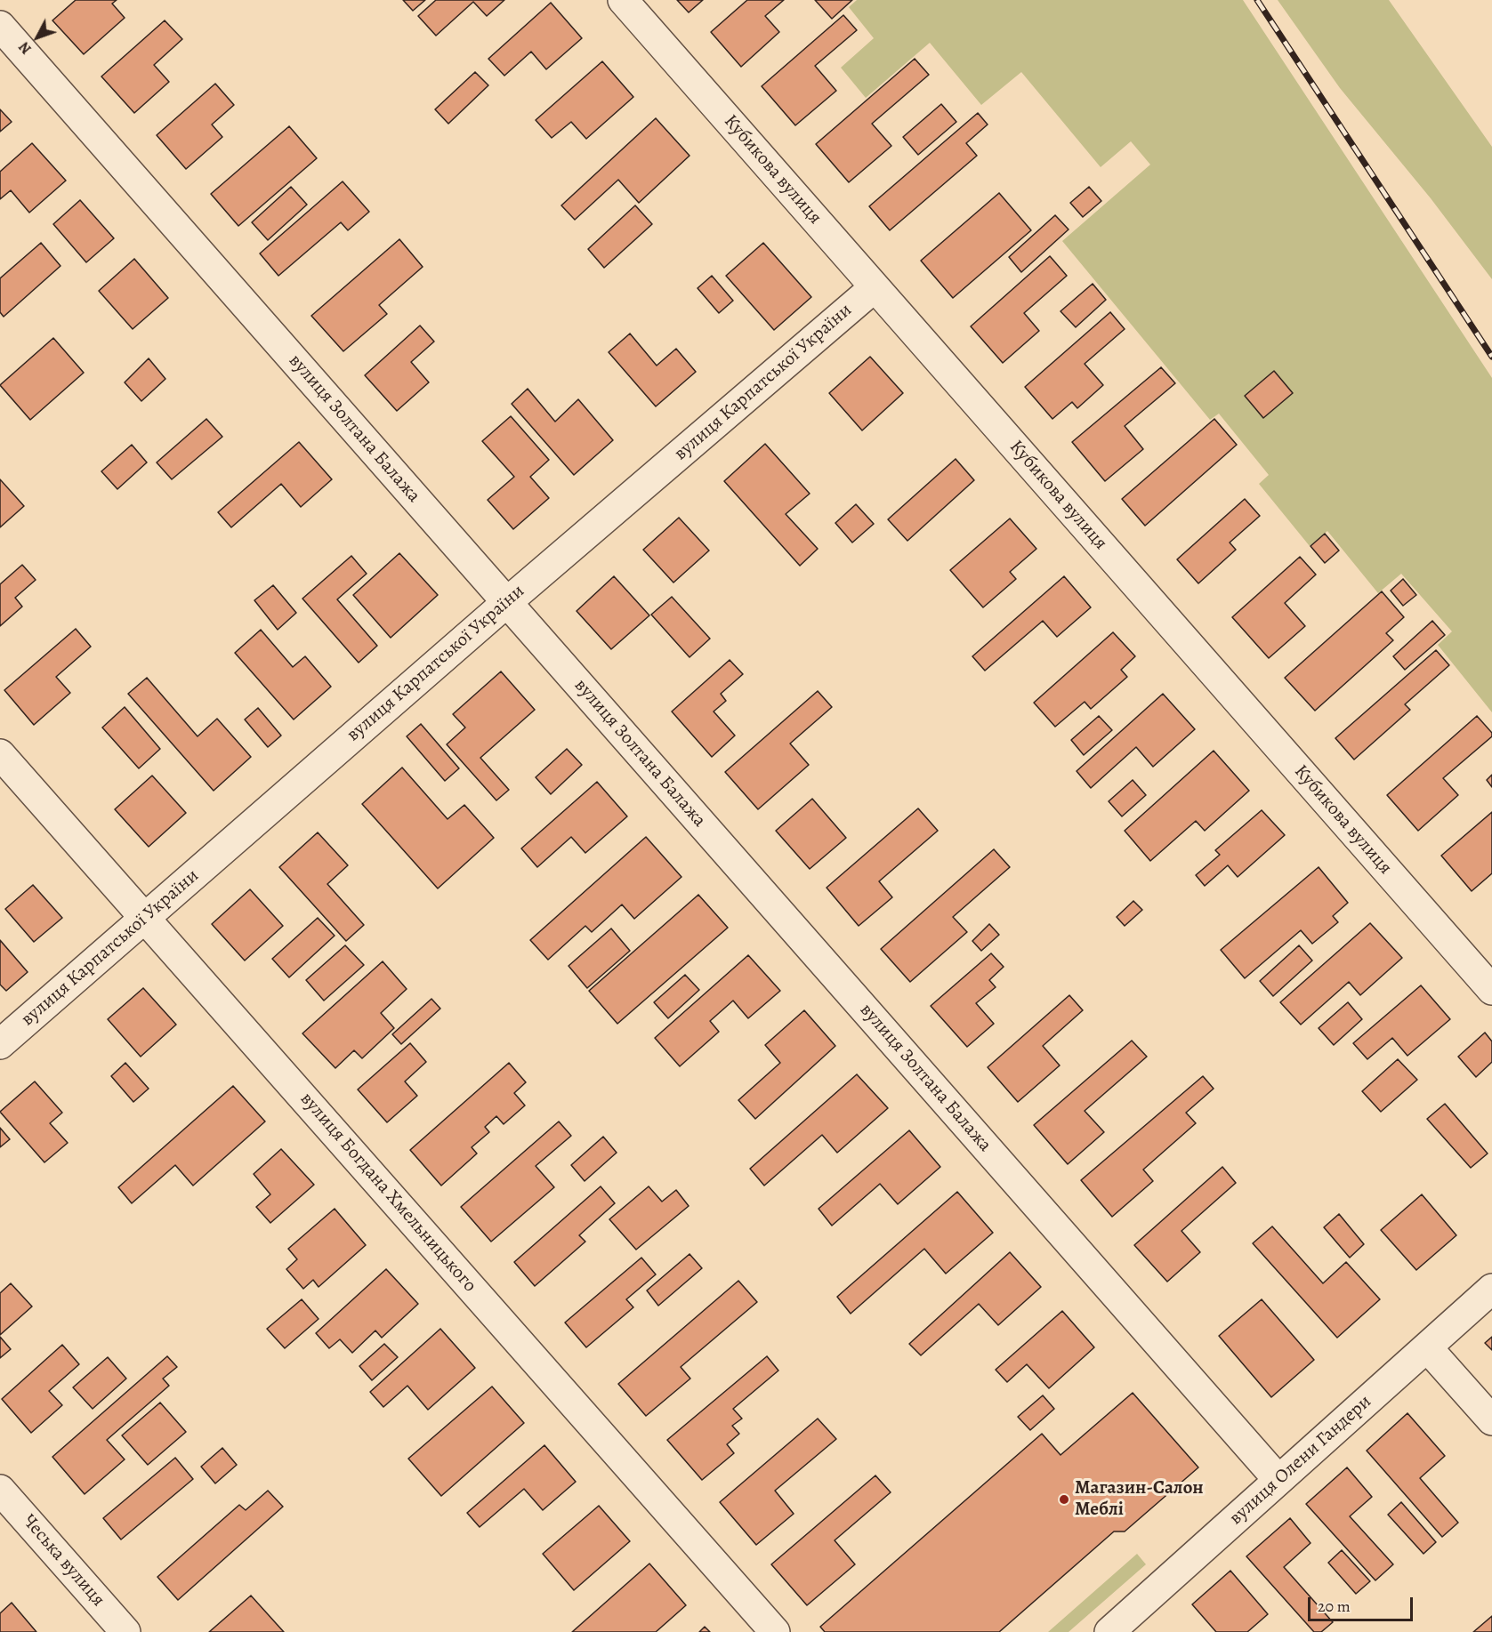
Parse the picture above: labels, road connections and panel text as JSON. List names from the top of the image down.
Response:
{
  "streets": {
    "street": [
      "Кубикова вулиця",
      "вулиця Карпатської України",
      "вулиця Золтана Балажа",
      "вулиця Богдана Хмельницького",
      "вулиця Олени Гандери",
      "Чеська вулиця"
    ]
  },
  "crossings": [
    ["Кубикова вулиця", "вулиця Карпатської України"],
    ["вулиця Карпатської України", "вулиця Золтана Балажа"],
    ["вулиця Карпатської України", "вулиця Богдана Хмельницького"],
    ["вулиця Золтана Балажа", "вулиця Олени Гандери"]
  ],
  "places": ["Магазин-Салон Меблі"],
  "scale_bar": "20 m",
  "north": "bottom left"
}
